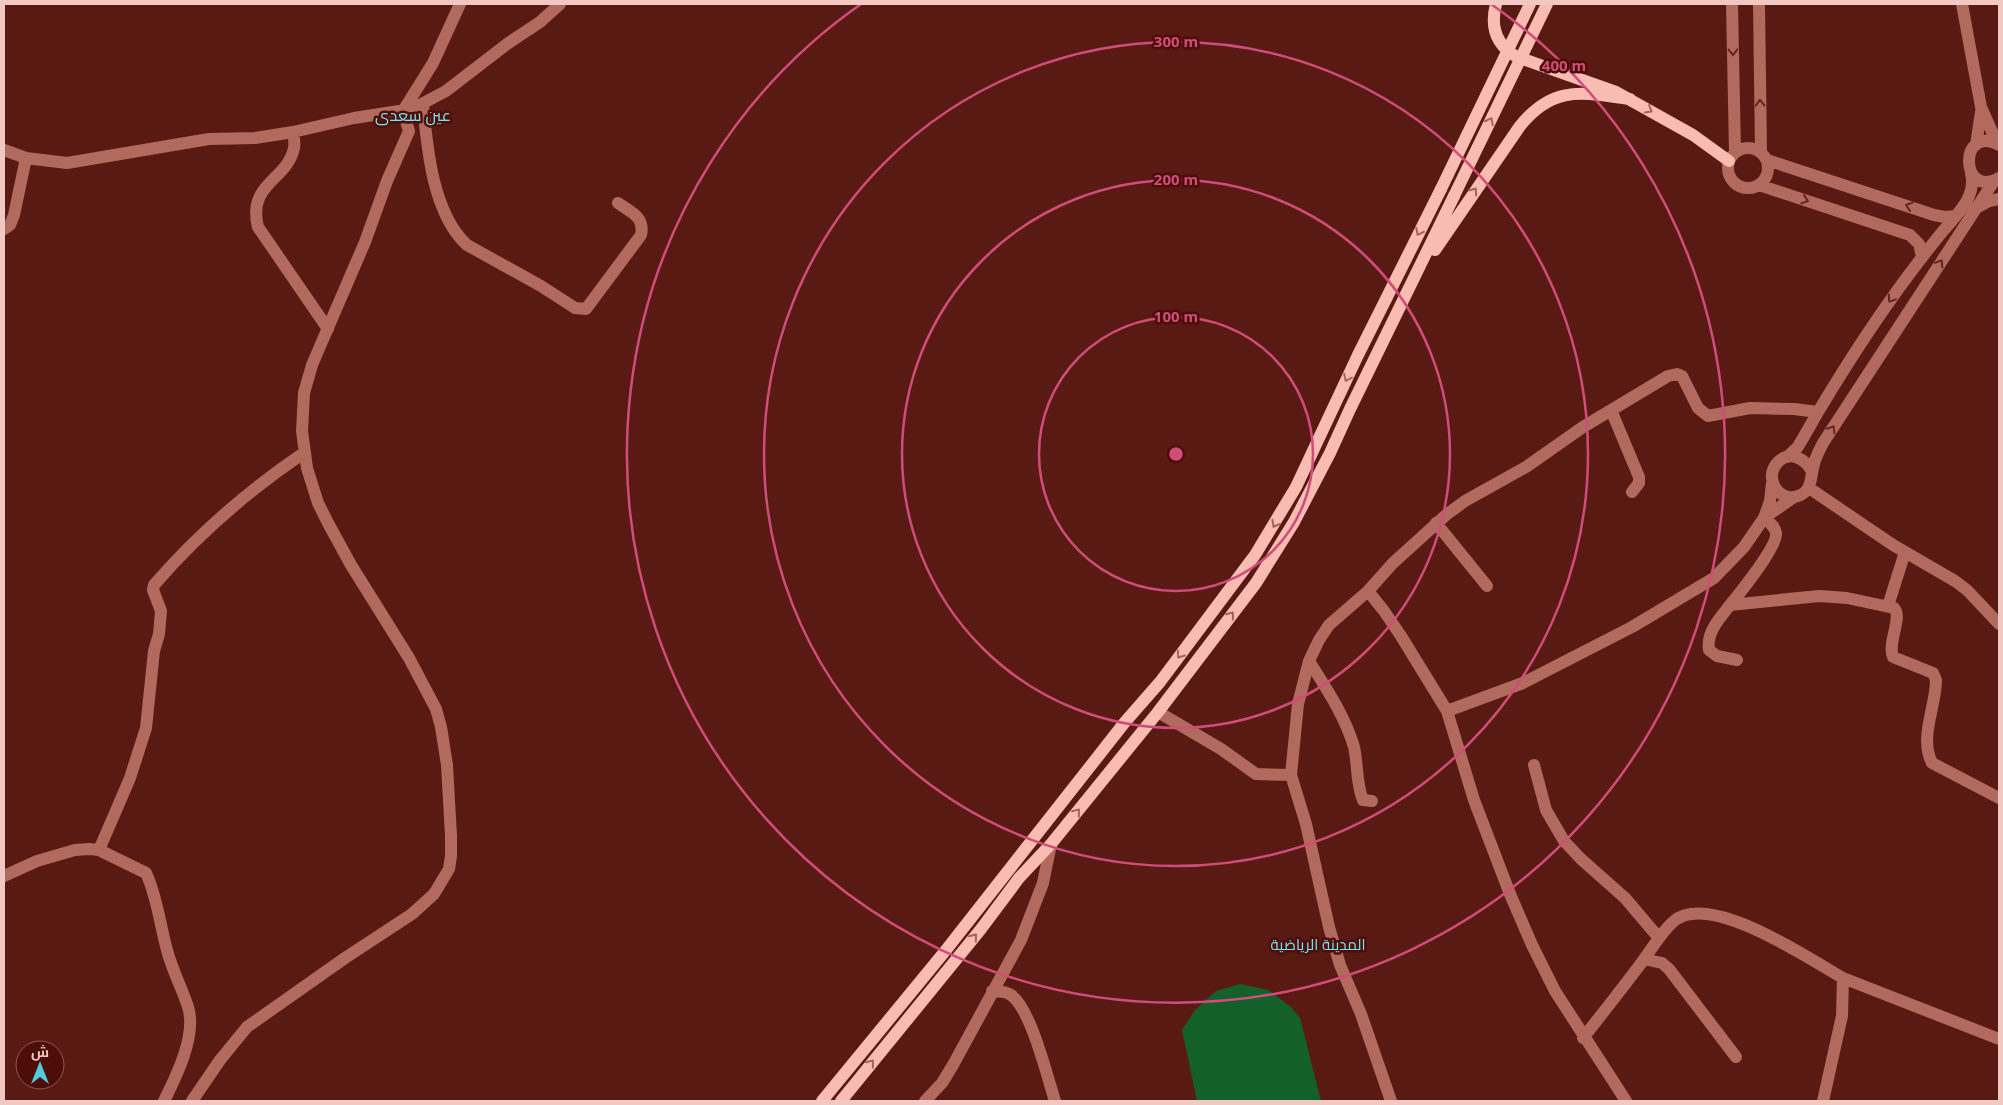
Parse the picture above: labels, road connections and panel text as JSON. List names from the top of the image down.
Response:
{
  "districts": ["عين سعدى", "المدينة الرياضية"],
  "north": "top",
  "rings": [
    "300 m",
    "400 m",
    "200 m",
    "100 m"
  ]
}
